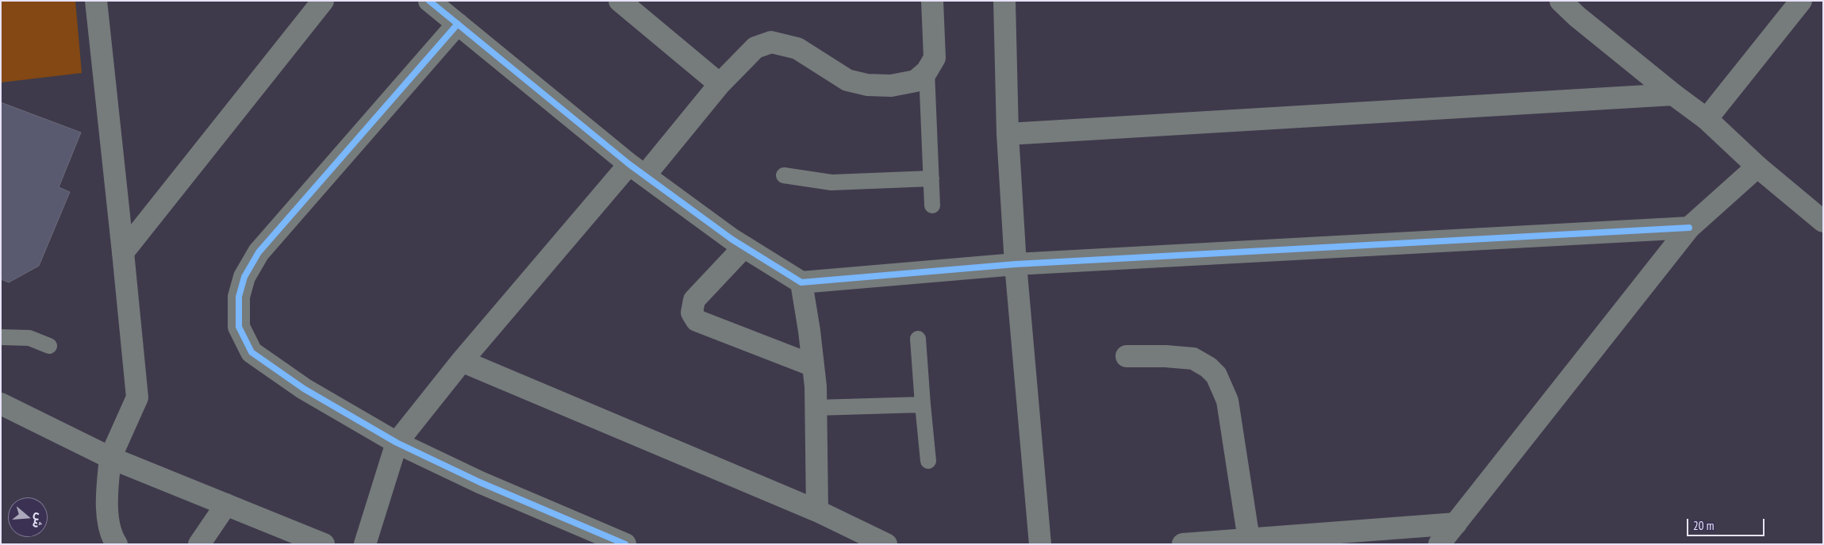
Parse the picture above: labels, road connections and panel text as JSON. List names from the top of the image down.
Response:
{
  "scale_bar": "20 m",
  "north": "right"
}
